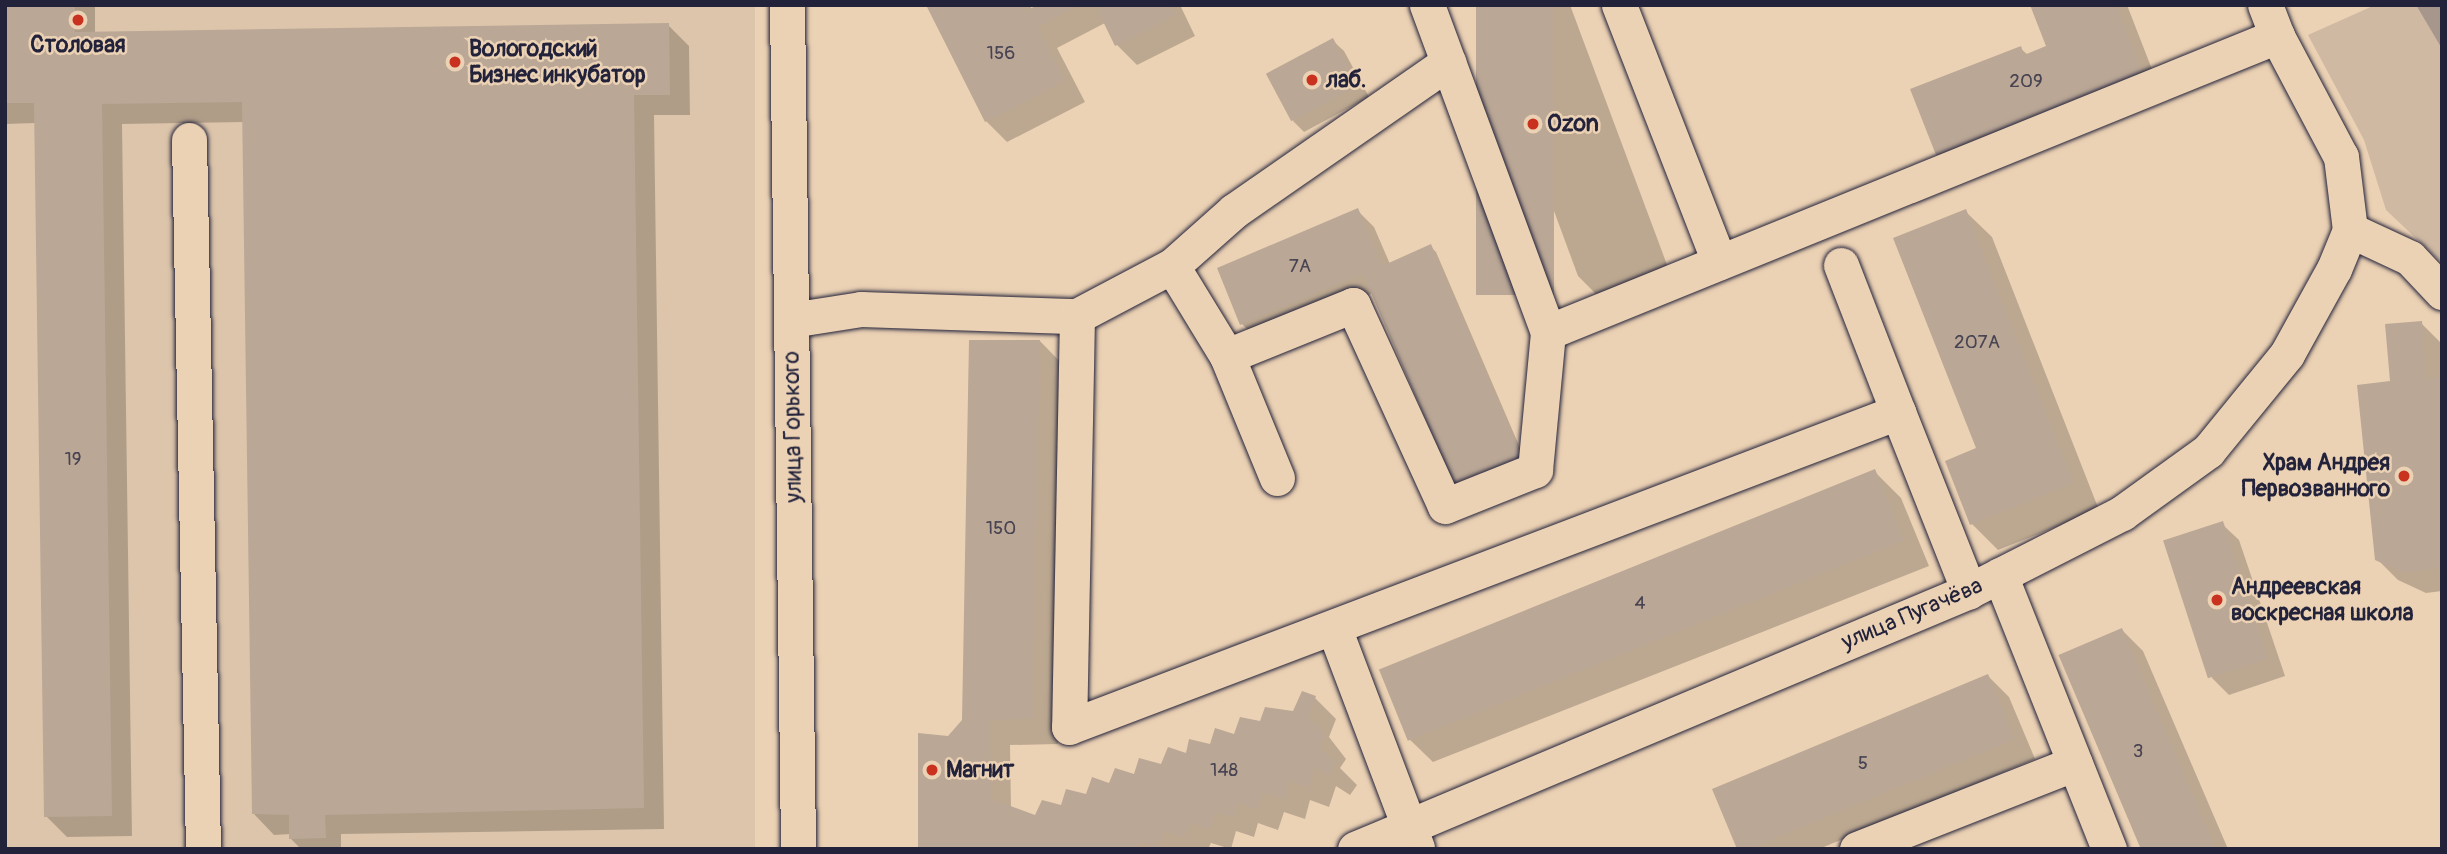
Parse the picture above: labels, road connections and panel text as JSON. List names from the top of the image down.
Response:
{
  "streets": {
    "street": ["улица Горького", "улица Пугачёва"]
  },
  "places": [
    "Столовая",
    "Вологодский Бизнес инкубатор",
    "лаб.",
    "Ozon",
    "Храм Андрея Первозванного",
    "Андреевская воскресная школа",
    "Магнит"
  ],
  "house_numbers": [
    "156",
    "209",
    "7А",
    "207А",
    "19",
    "150",
    "4",
    "3",
    "5",
    "148"
  ]
}
